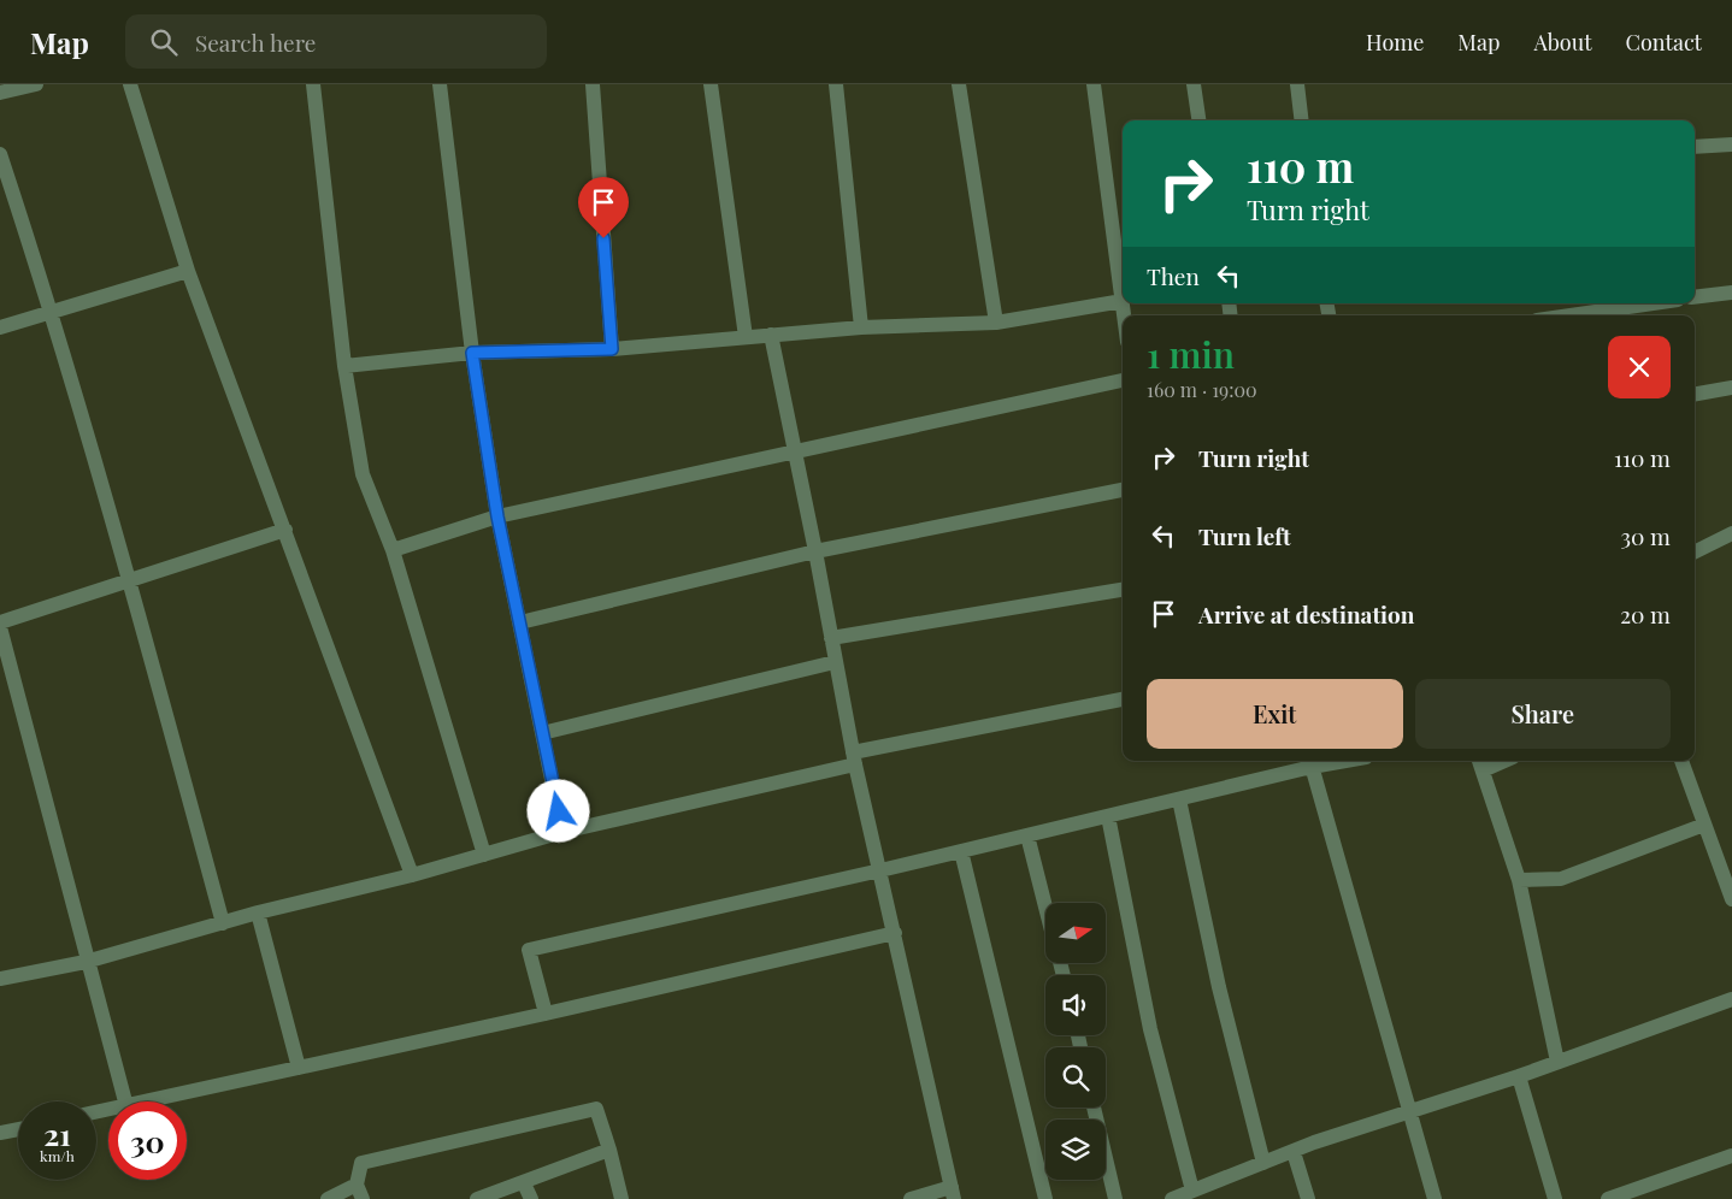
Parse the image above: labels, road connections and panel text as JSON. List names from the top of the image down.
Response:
{
  "north": "right",
  "page": {
    "header": "Map",
    "search": "Search here",
    "nav": [
      "Home",
      "Map",
      "About",
      "Contact"
    ],
    "turn": ["110 m", "Turn right"],
    "then": "Then",
    "heading": ["1 min", "160 m · 19:00"],
    "list": [
      {
        "name": "Turn right",
        "value": "110 m"
      },
      {
        "name": "Turn left",
        "value": "30 m"
      },
      {
        "name": "Arrive at destination",
        "value": "20 m"
      }
    ],
    "buttons": ["Exit", "Share"],
    "speed": "21 km/h",
    "limit": "30"
  }
}
